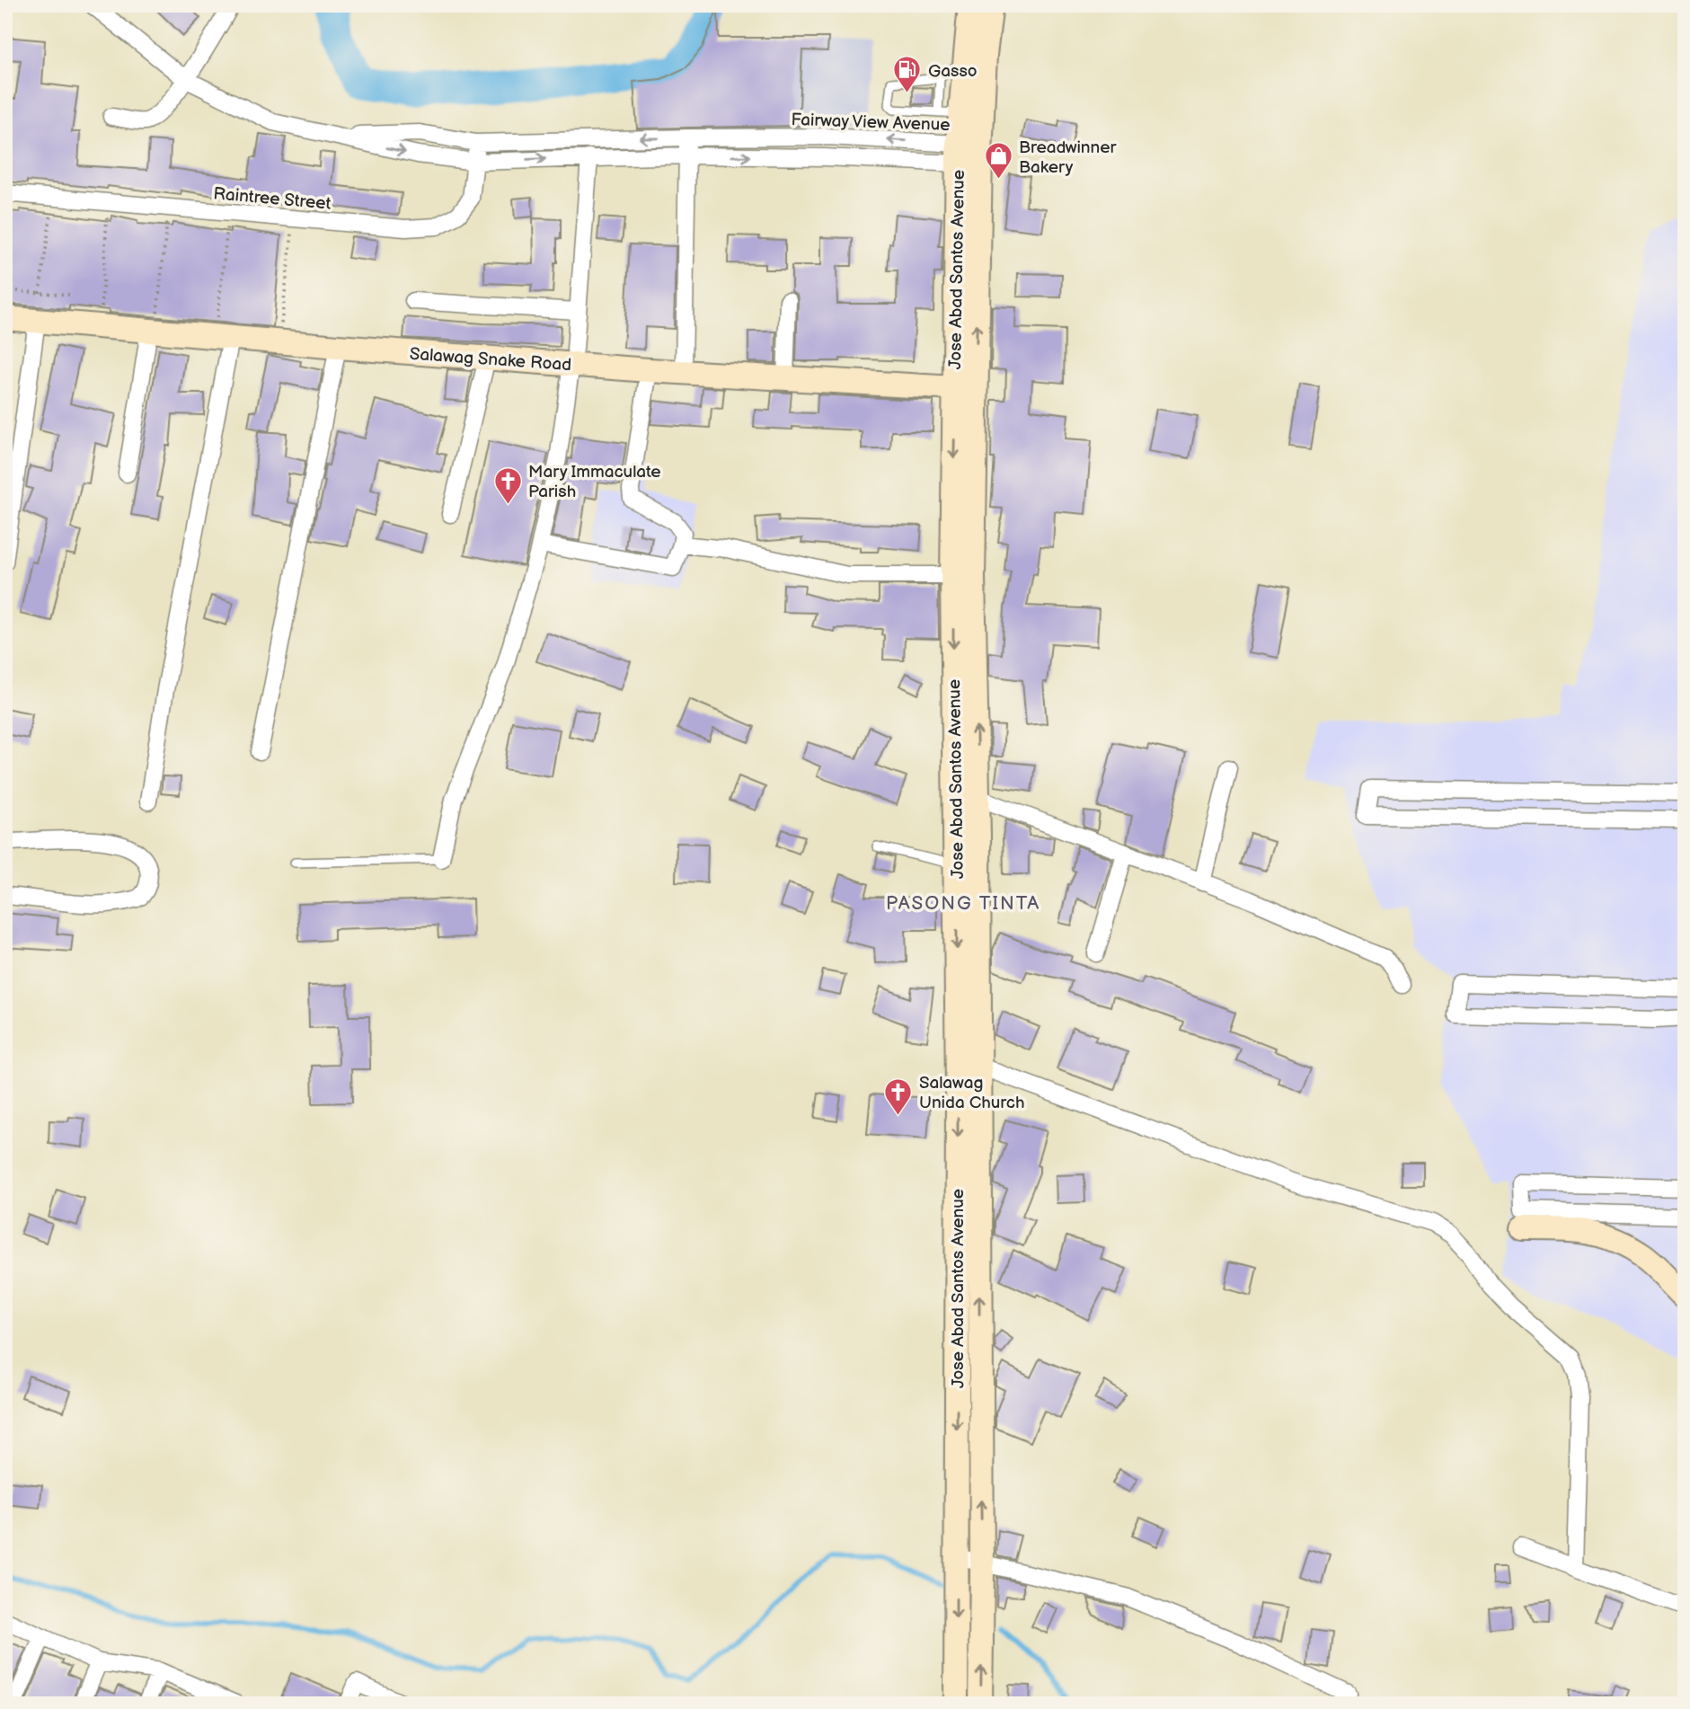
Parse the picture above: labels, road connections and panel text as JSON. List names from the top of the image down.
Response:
{
  "streets": {
    "main road": ["Jose Abad Santos Avenue", "Salawag Snake Road"],
    "street": ["Fairway View Avenue", "Raintree Street"]
  },
  "crossings": [
    ["Fairway View Avenue", "Raintree Street"],
    ["Fairway View Avenue", "Jose Abad Santos Avenue"],
    ["Jose Abad Santos Avenue", "Salawag Snake Road"]
  ],
  "districts": ["PASONG TINTA"],
  "places": {
    "fuel station": ["Gasso"],
    "shop": ["Breadwinner Bakery"],
    "church": ["Mary Immaculate Parish", "Salawag Unida Church"]
  }
}
